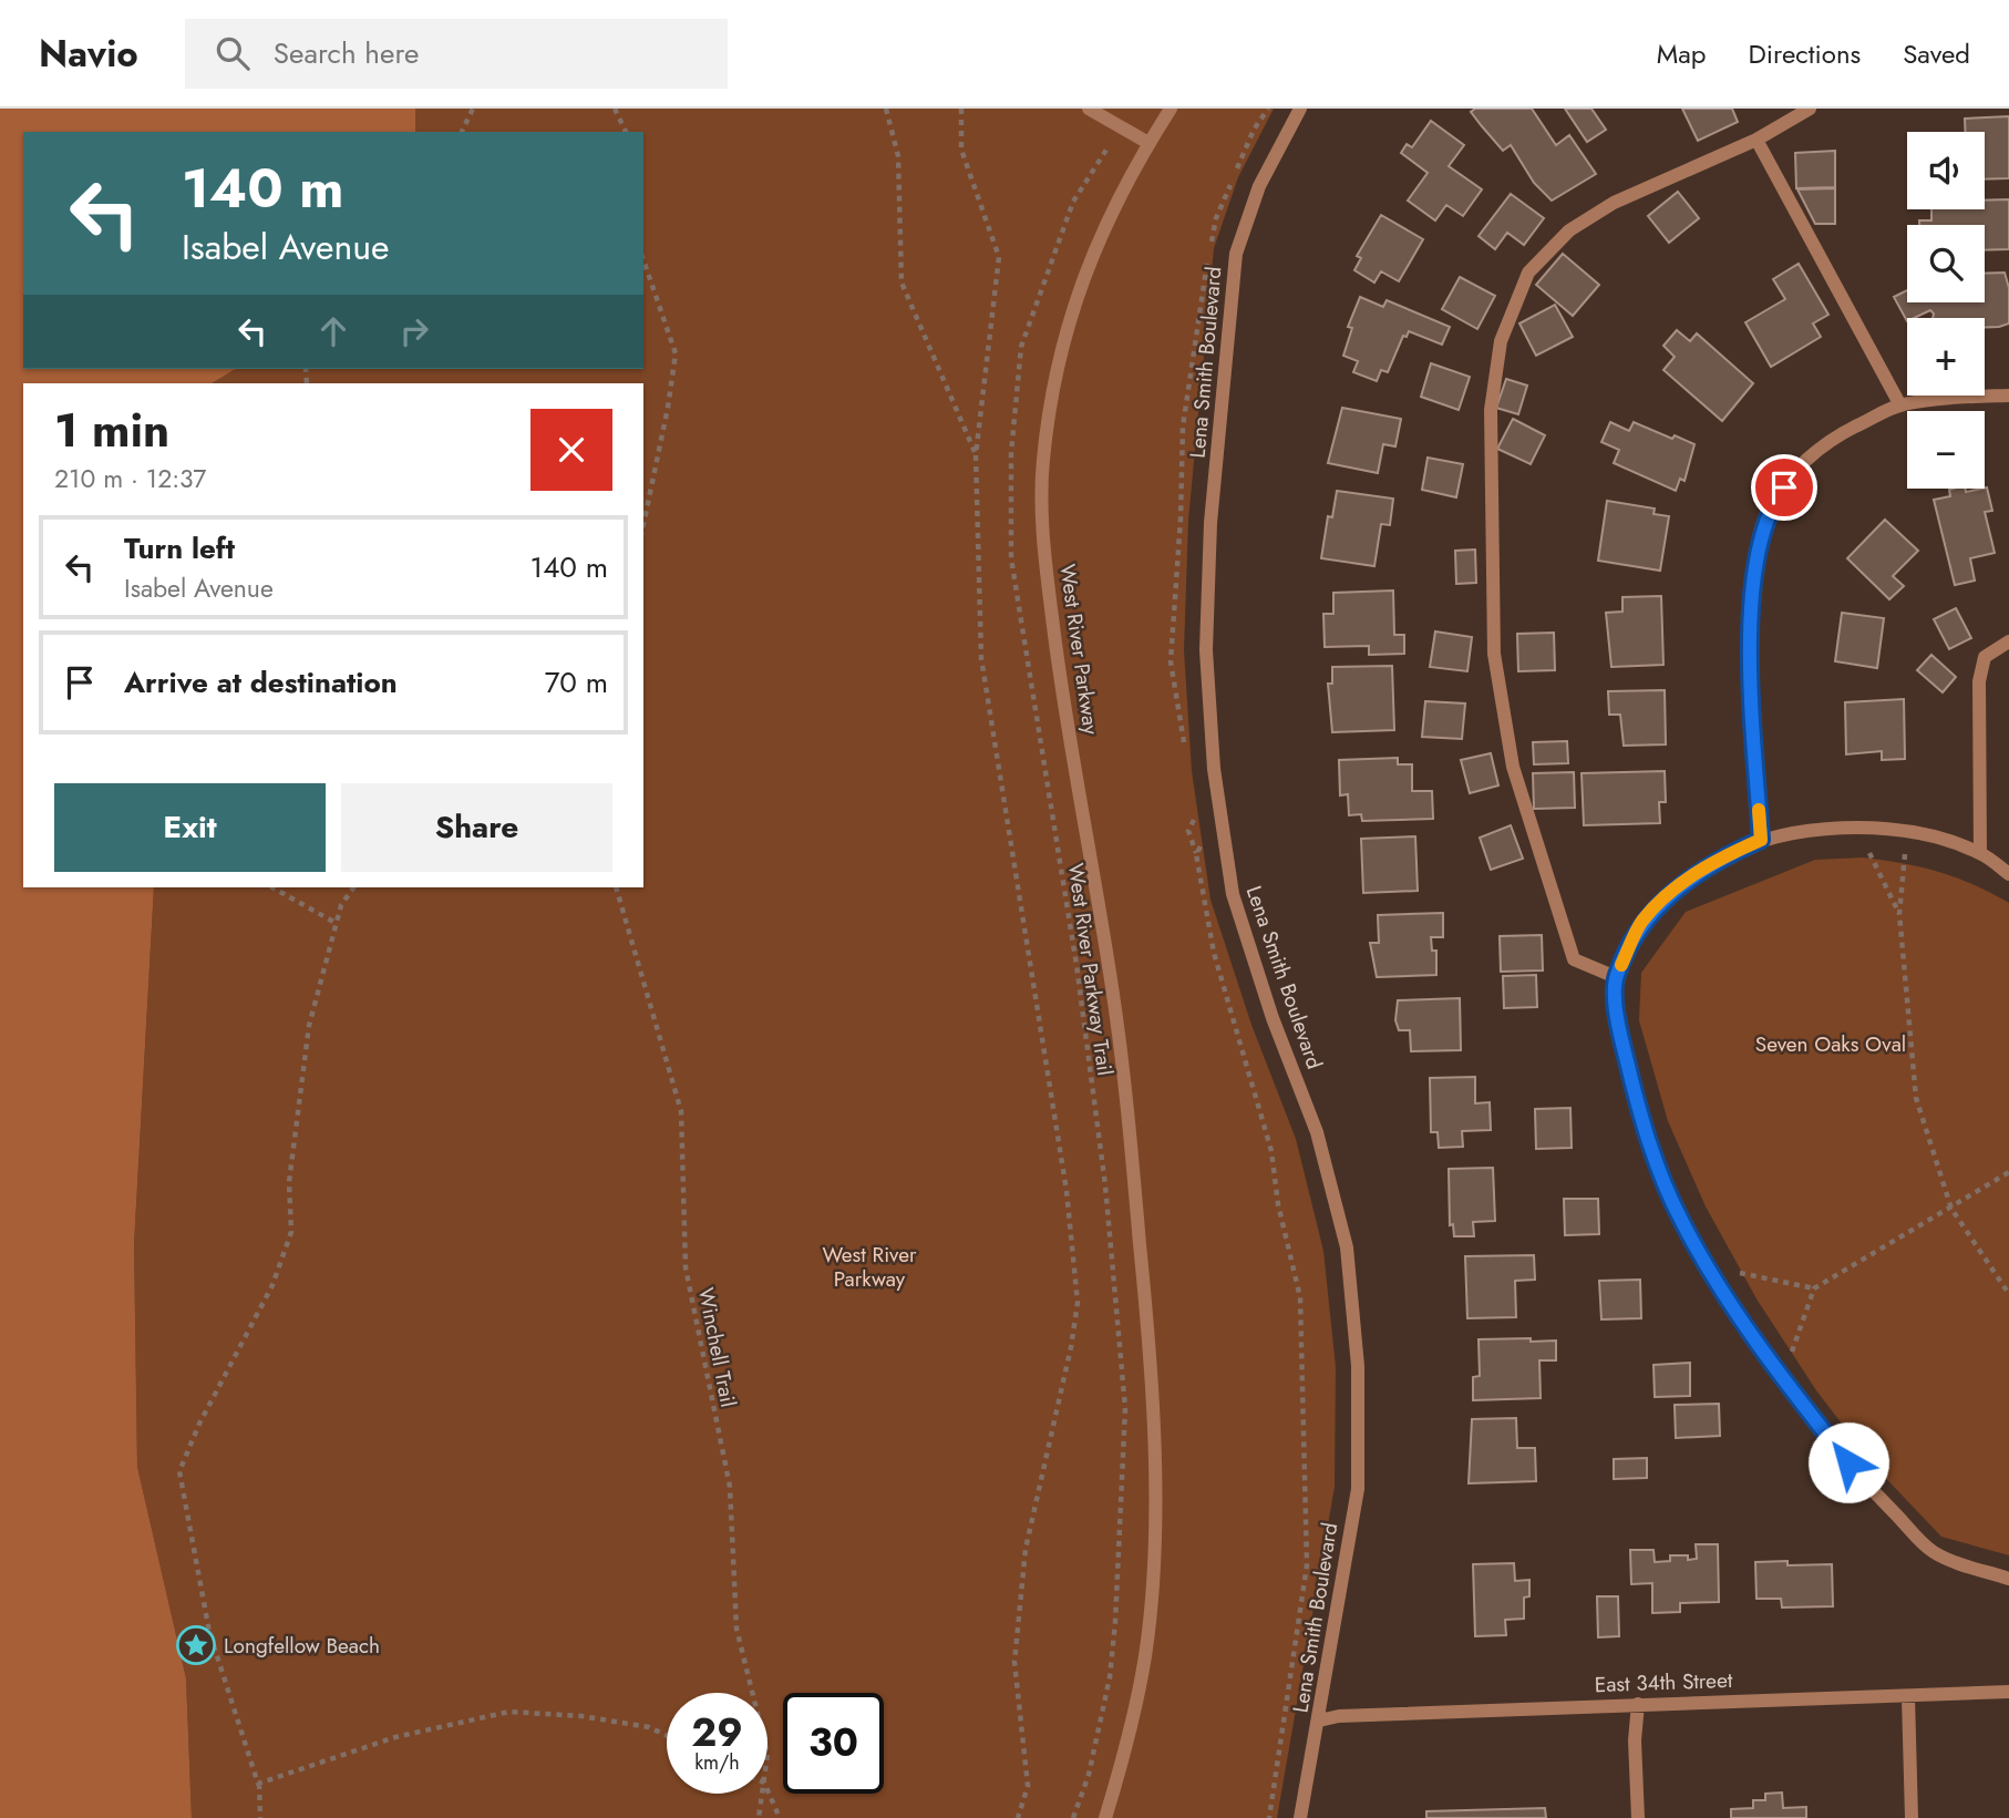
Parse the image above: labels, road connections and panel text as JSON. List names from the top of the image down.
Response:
{
  "streets": {
    "street": ["Lena Smith Boulevard", "West River Parkway", "East 34th Street"],
    "path": ["West River Parkway Trail", "Winchell Trail"]
  },
  "crossings": [
    ["Lena Smith Boulevard", "East 34th Street"]
  ],
  "parks": ["Seven Oaks Oval", "West River Parkway"],
  "places": {
    "place": ["Longfellow Beach"]
  },
  "page": {
    "header": "Navio",
    "search": "Search here",
    "nav": ["Map", "Directions", "Saved"],
    "map_buttons": ["+", "−"],
    "turn": ["140 m", "Isabel Avenue"],
    "heading": ["1 min", "210 m · 12:37"],
    "list": [
      {
        "name": "Turn left",
        "note": "Isabel Avenue",
        "value": "140 m"
      },
      {
        "name": "Arrive at destination",
        "value": "70 m"
      }
    ],
    "buttons": ["Exit", "Share"],
    "speed": "29 km/h",
    "limit": "30"
  }
}
